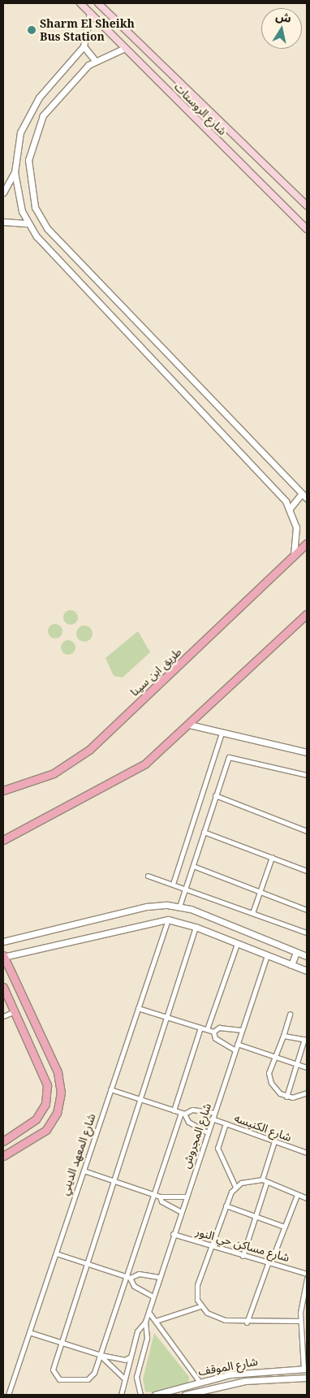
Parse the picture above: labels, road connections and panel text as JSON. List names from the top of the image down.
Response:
{
  "streets": {
    "main road": ["شارع الروستات", "طريق ابن سينا"],
    "street": [
      "شارع الكنيسه",
      "شارع المجروش",
      "شارع المعهد الديني",
      "شارع مساكن حي النور",
      "شارع الموقف"
    ]
  },
  "crossings": [
    ["شارع الكنيسه", "شارع المجروش"],
    ["شارع المجروش", "شارع مساكن حي النور"]
  ],
  "places": ["Sharm El Sheikh Bus Station"],
  "north": "top"
}
